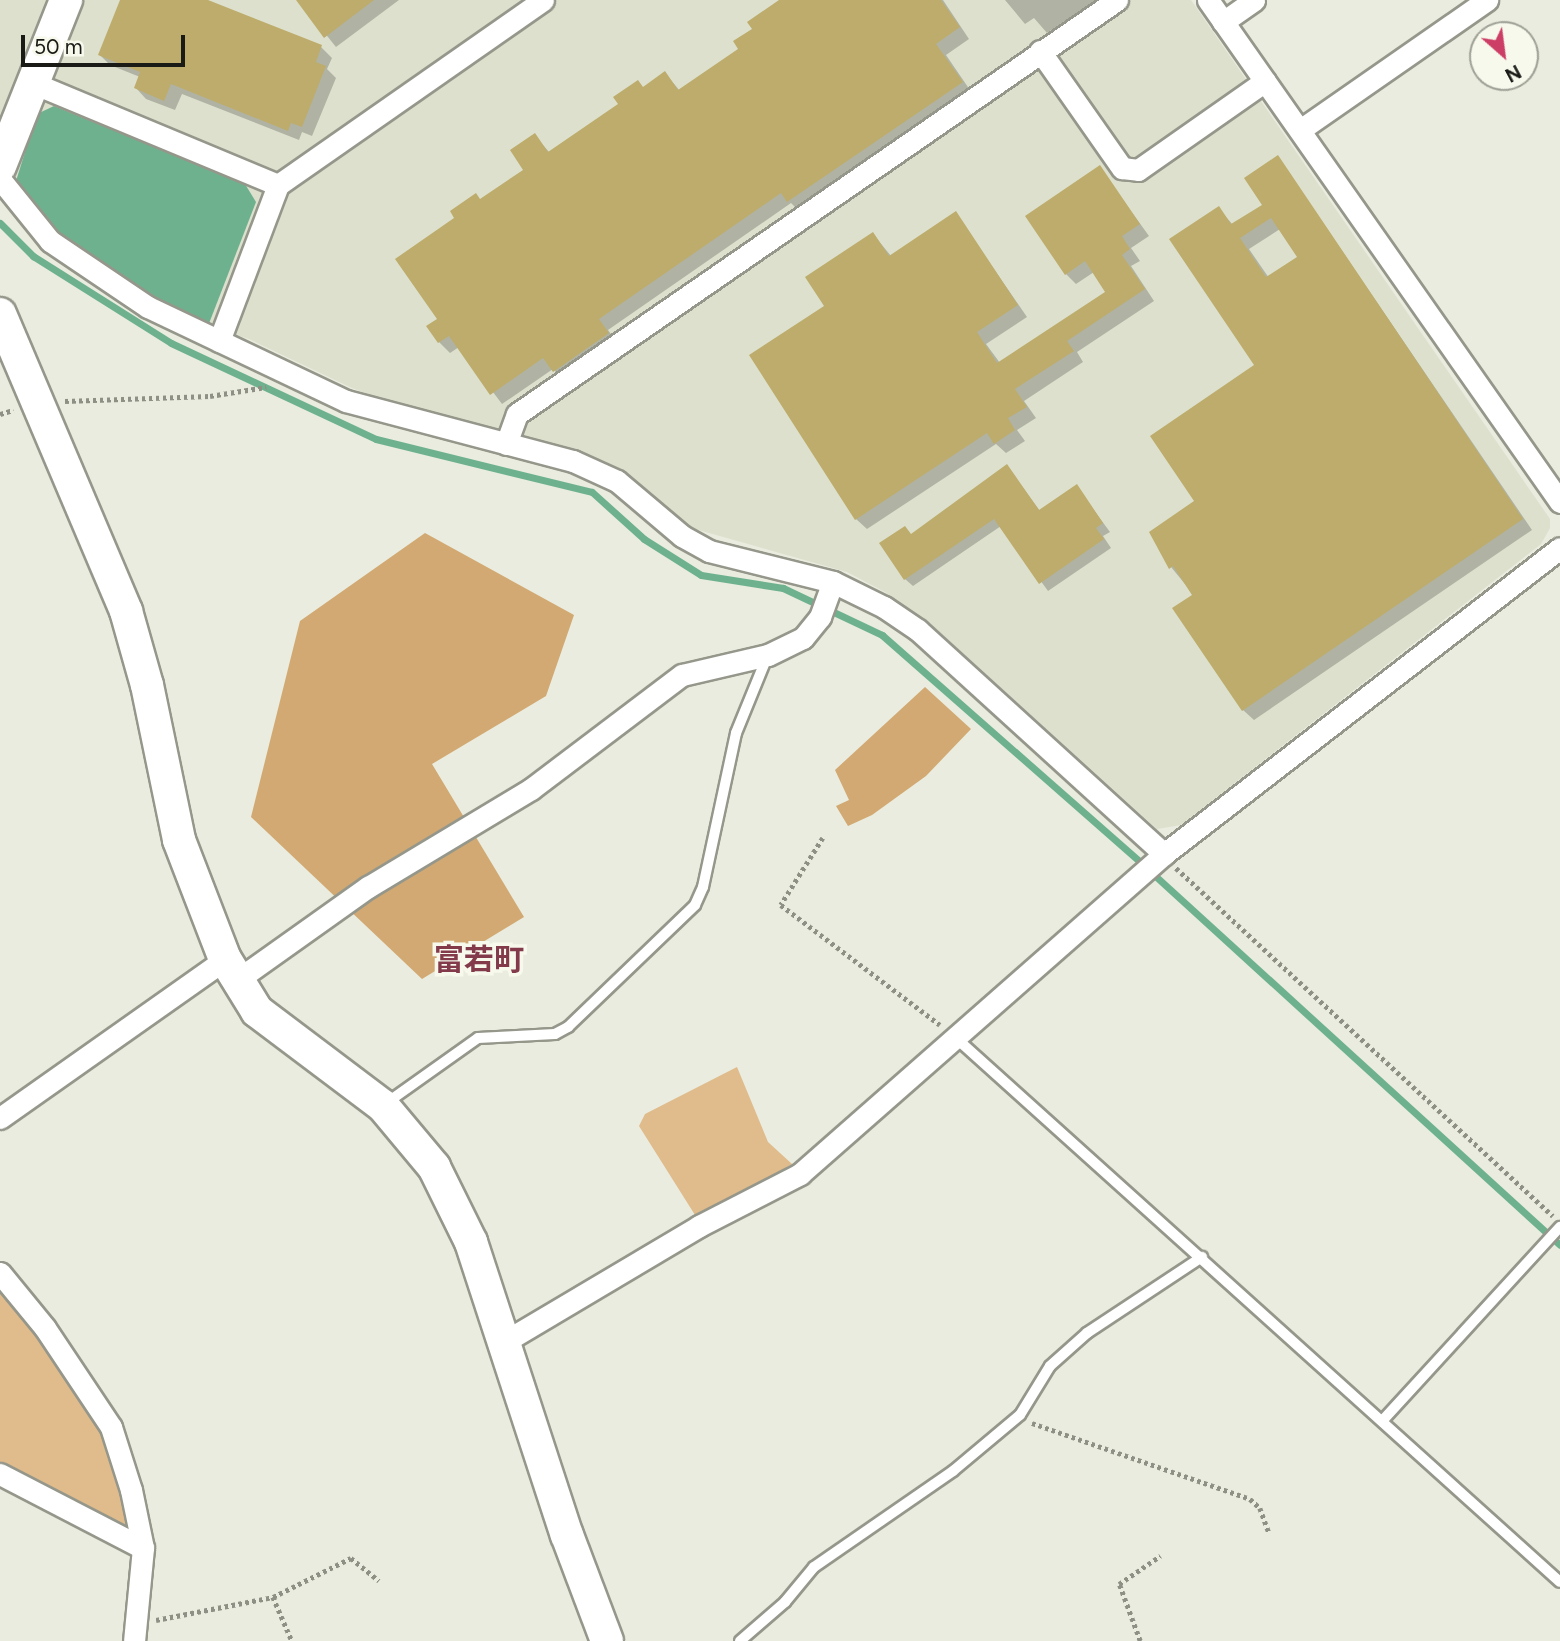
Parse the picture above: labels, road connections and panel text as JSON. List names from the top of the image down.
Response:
{
  "districts": ["富若町"],
  "scale_bar": "50 m",
  "north": "bottom right"
}
